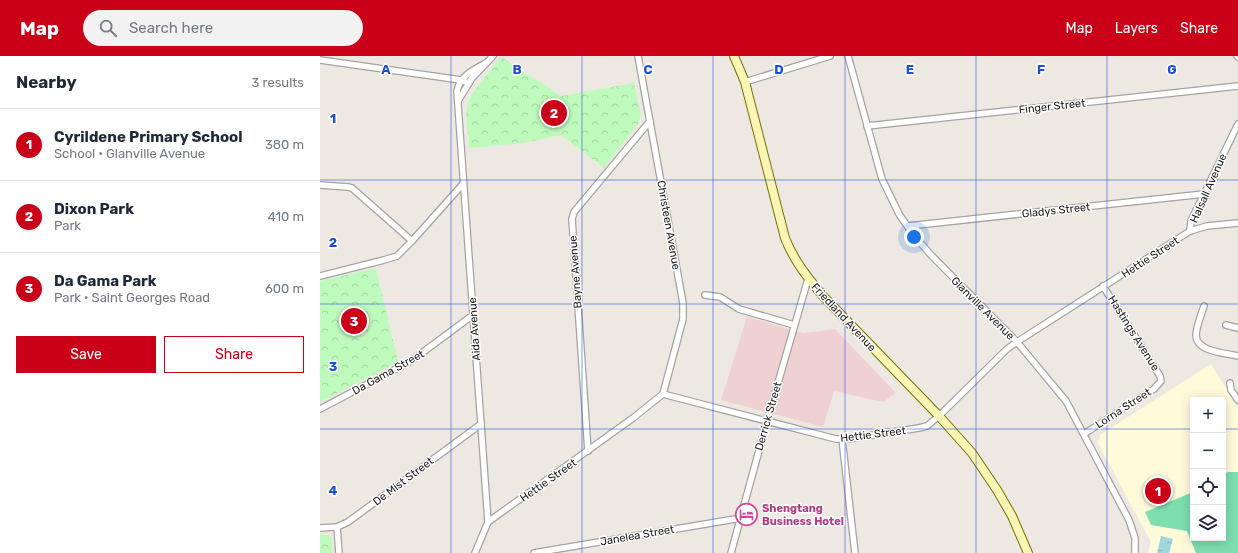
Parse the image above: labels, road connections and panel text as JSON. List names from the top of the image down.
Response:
{
  "streets": {
    "main road": ["Friedland Avenue"],
    "street": [
      "Finger Street",
      "Halsall Avenue",
      "Gladys Street",
      "Christeen Avenue",
      "Hettie Street",
      "Bayne Avenue",
      "Glanville Avenue",
      "Aida Avenue",
      "Hastings Avenue",
      "Da Gama Street",
      "Lorna Street",
      "Derrick Street",
      "De Mist Street",
      "Janelea Street"
    ]
  },
  "crossings": [
    ["Finger Street", "Glanville Avenue"],
    ["Halsall Avenue", "Gladys Street"],
    ["Halsall Avenue", "Hettie Street"],
    ["Gladys Street", "Glanville Avenue"],
    ["Christeen Avenue", "Hettie Street"],
    ["Christeen Avenue", "Bayne Avenue"],
    ["Hettie Street", "Bayne Avenue"],
    ["Hettie Street", "Glanville Avenue"],
    ["Hettie Street", "Friedland Avenue"],
    ["Hettie Street", "Aida Avenue"],
    ["Hettie Street", "Hastings Avenue"],
    ["Hettie Street", "Derrick Street"],
    ["Glanville Avenue", "Lorna Street"],
    ["Friedland Avenue", "Derrick Street"],
    ["Aida Avenue", "Da Gama Street"],
    ["Aida Avenue", "De Mist Street"],
    ["Hastings Avenue", "Lorna Street"],
    ["Derrick Street", "Janelea Street"]
  ],
  "places": {
    "hotel": ["Shengtang Business Hotel"]
  },
  "page": {
    "header": "Map",
    "search": "Search here",
    "nav": ["Map", "Layers", "Share"],
    "heading": ["Nearby", "3 results"],
    "pins": ["2", "3", "1"],
    "list": [
      {
        "mark": "1",
        "name": "Cyrildene Primary School",
        "note": "School · Glanville Avenue",
        "value": "380 m"
      },
      {
        "mark": "2",
        "name": "Dixon Park",
        "note": "Park",
        "value": "410 m"
      },
      {
        "mark": "3",
        "name": "Da Gama Park",
        "note": "Park · Saint Georges Road",
        "value": "600 m"
      }
    ],
    "buttons": ["Save", "Share"],
    "map_buttons": ["+", "−"]
  },
  "grid": {
    "columns": [
      "A",
      "B",
      "C",
      "D",
      "E",
      "F",
      "G"
    ],
    "rows": [
      "1",
      "2",
      "3",
      "4"
    ]
  }
}
